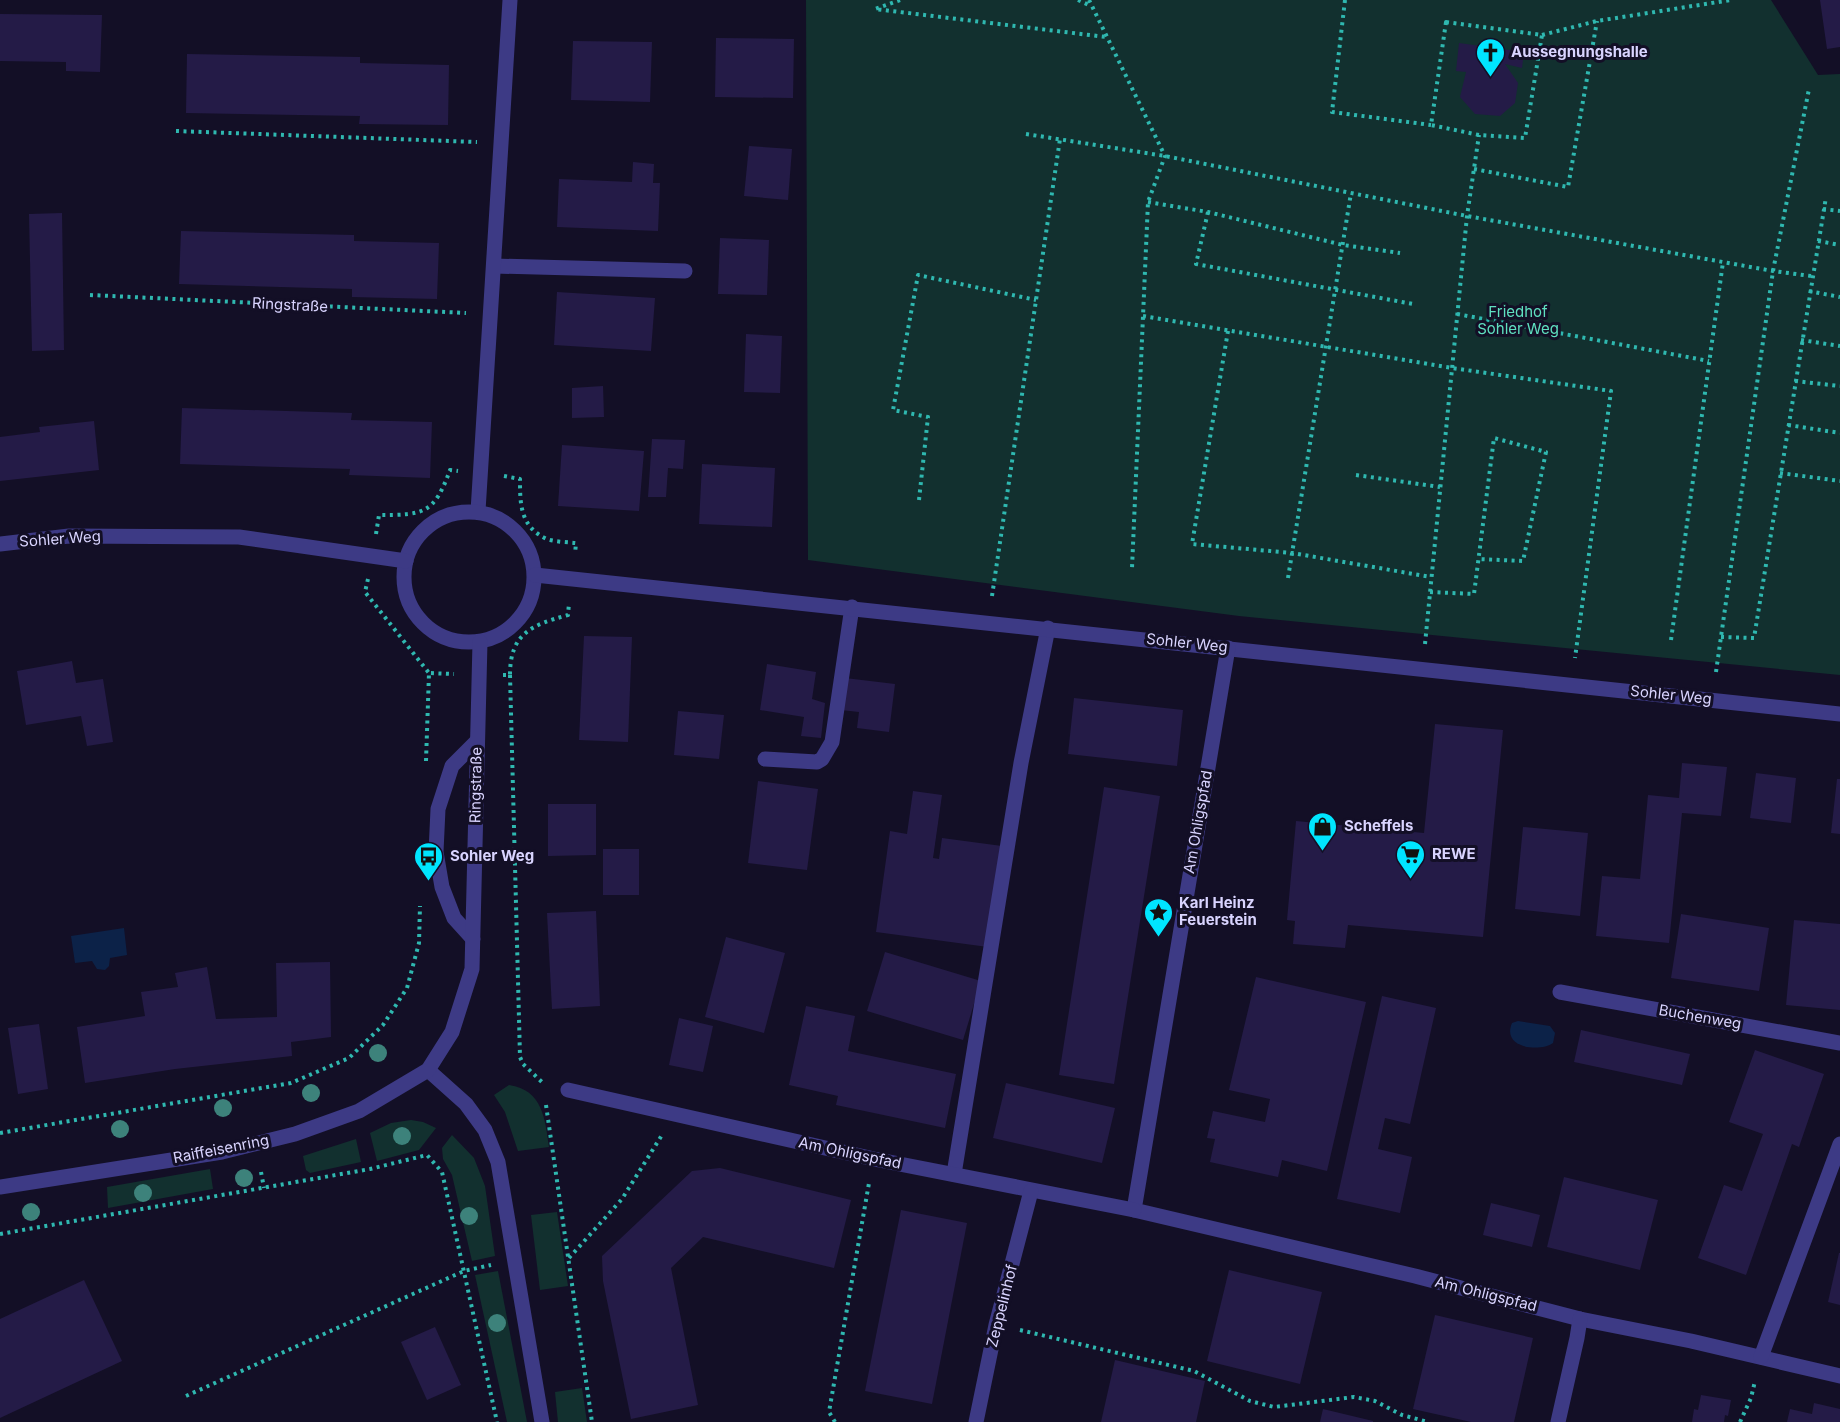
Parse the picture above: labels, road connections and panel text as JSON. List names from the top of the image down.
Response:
{
  "streets": {
    "street": [
      "Ringstraße",
      "Sohler Weg",
      "Am Ohligspfad",
      "Buchenweg",
      "Raiffeisenring",
      "Zeppelinhof"
    ]
  },
  "crossings": [
    ["Ringstraße", "Sohler Weg"],
    ["Ringstraße", "Raiffeisenring"],
    ["Sohler Weg", "Am Ohligspfad"],
    ["Am Ohligspfad", "Zeppelinhof"]
  ],
  "parks": ["Friedhof Sohler Weg"],
  "places": {
    "church": ["Aussegnungshalle"],
    "shop": ["Scheffels"],
    "supermarket": ["REWE"],
    "bus stop": ["Sohler Weg"],
    "place": ["Karl Heinz Feuerstein"]
  }
}
